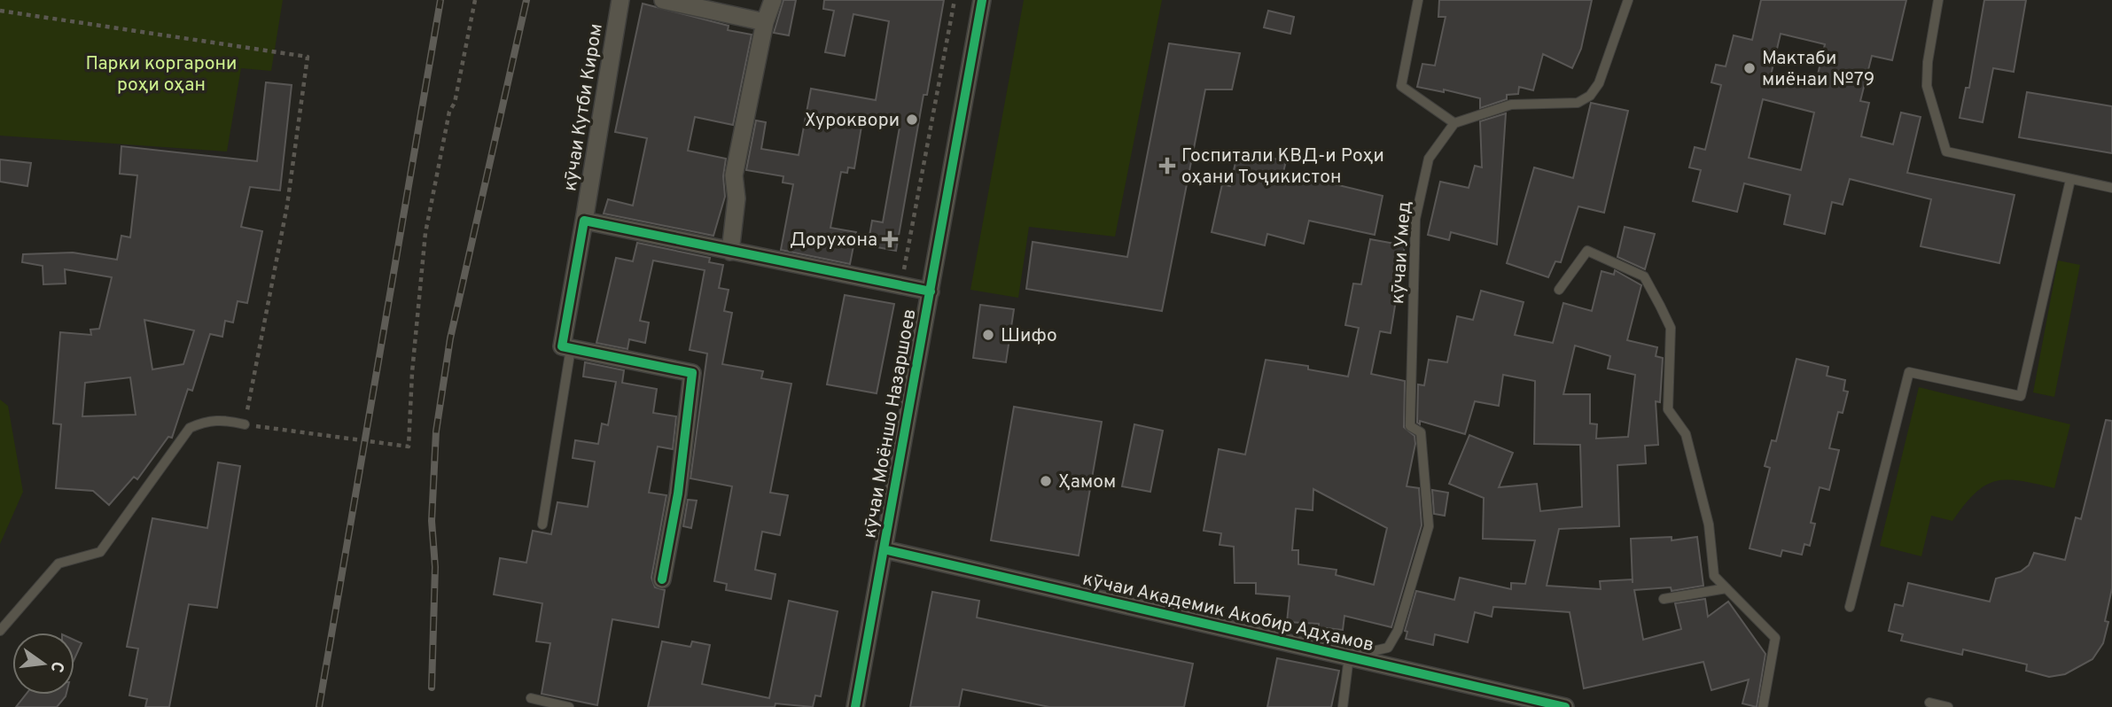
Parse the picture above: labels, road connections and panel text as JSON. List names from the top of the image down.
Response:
{
  "streets": {
    "street": ["кӯчаи Кутби Киром", "кӯчаи Моёншо Назаршоев", "кӯчаи Академик Акобир Адҳамов"],
    "lane": ["кӯчаи Умед"]
  },
  "crossings": [
    ["кӯчаи Умед", "кӯчаи Академик Акобир Адҳамов"],
    ["кӯчаи Моёншо Назаршоев", "кӯчаи Академик Акобир Адҳамов"]
  ],
  "parks": ["Парки коргарони роҳи оҳан"],
  "places": {
    "other": [
      "Мактаби миёнаи №79",
      "Хуроквори",
      "Шифо",
      "Ҳамом"
    ],
    "health": ["Госпитали КВД-и Роҳи оҳани Тоҷикистон", "Дорухона"]
  },
  "north": "right"
}
